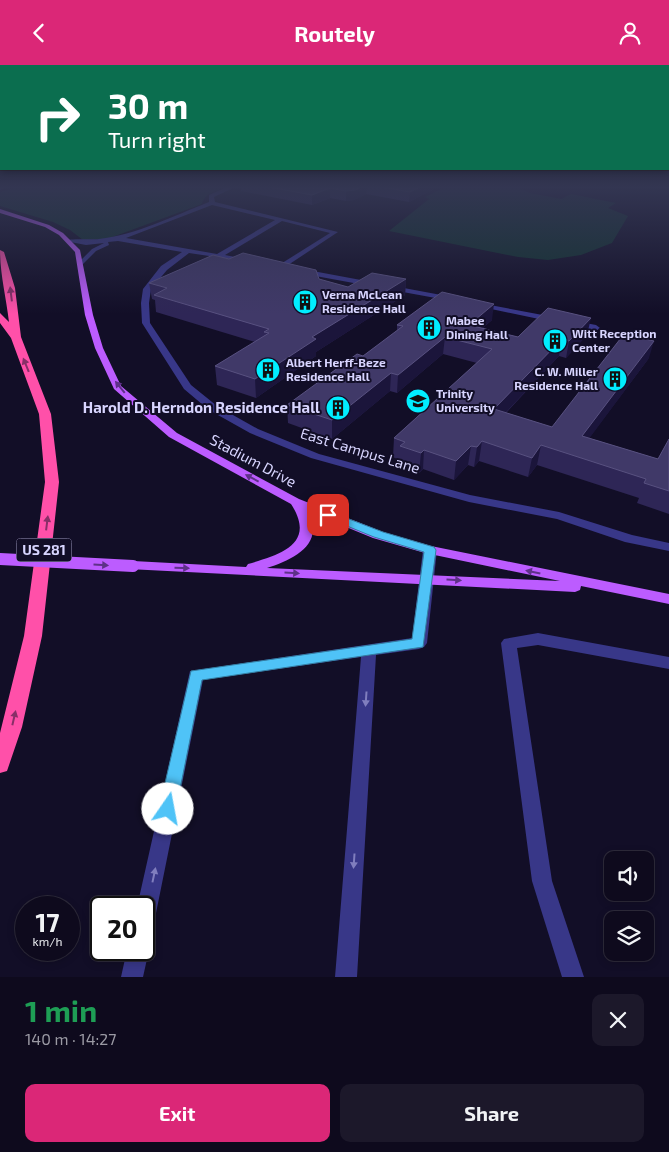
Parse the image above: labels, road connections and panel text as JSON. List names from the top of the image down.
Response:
{
  "streets": {
    "highway": ["US 281"],
    "main road": ["Stadium Drive"],
    "lane": ["East Campus Lane"]
  },
  "places": {
    "building": [
      "Verna McLean Residence Hall",
      "Mabee Dining Hall",
      "Witt Reception Center",
      "Albert Herff-Beze Residence Hall",
      "C. W. Miller Residence Hall",
      "Harold D. Herndon Residence Hall"
    ],
    "school or university": ["Trinity University"]
  },
  "page": {
    "header": "Routely",
    "turn": ["30 m", "Turn right"],
    "speed": "17 km/h",
    "limit": "20",
    "heading": ["1 min", "140 m · 14:27"],
    "buttons": ["Exit", "Share"]
  }
}
